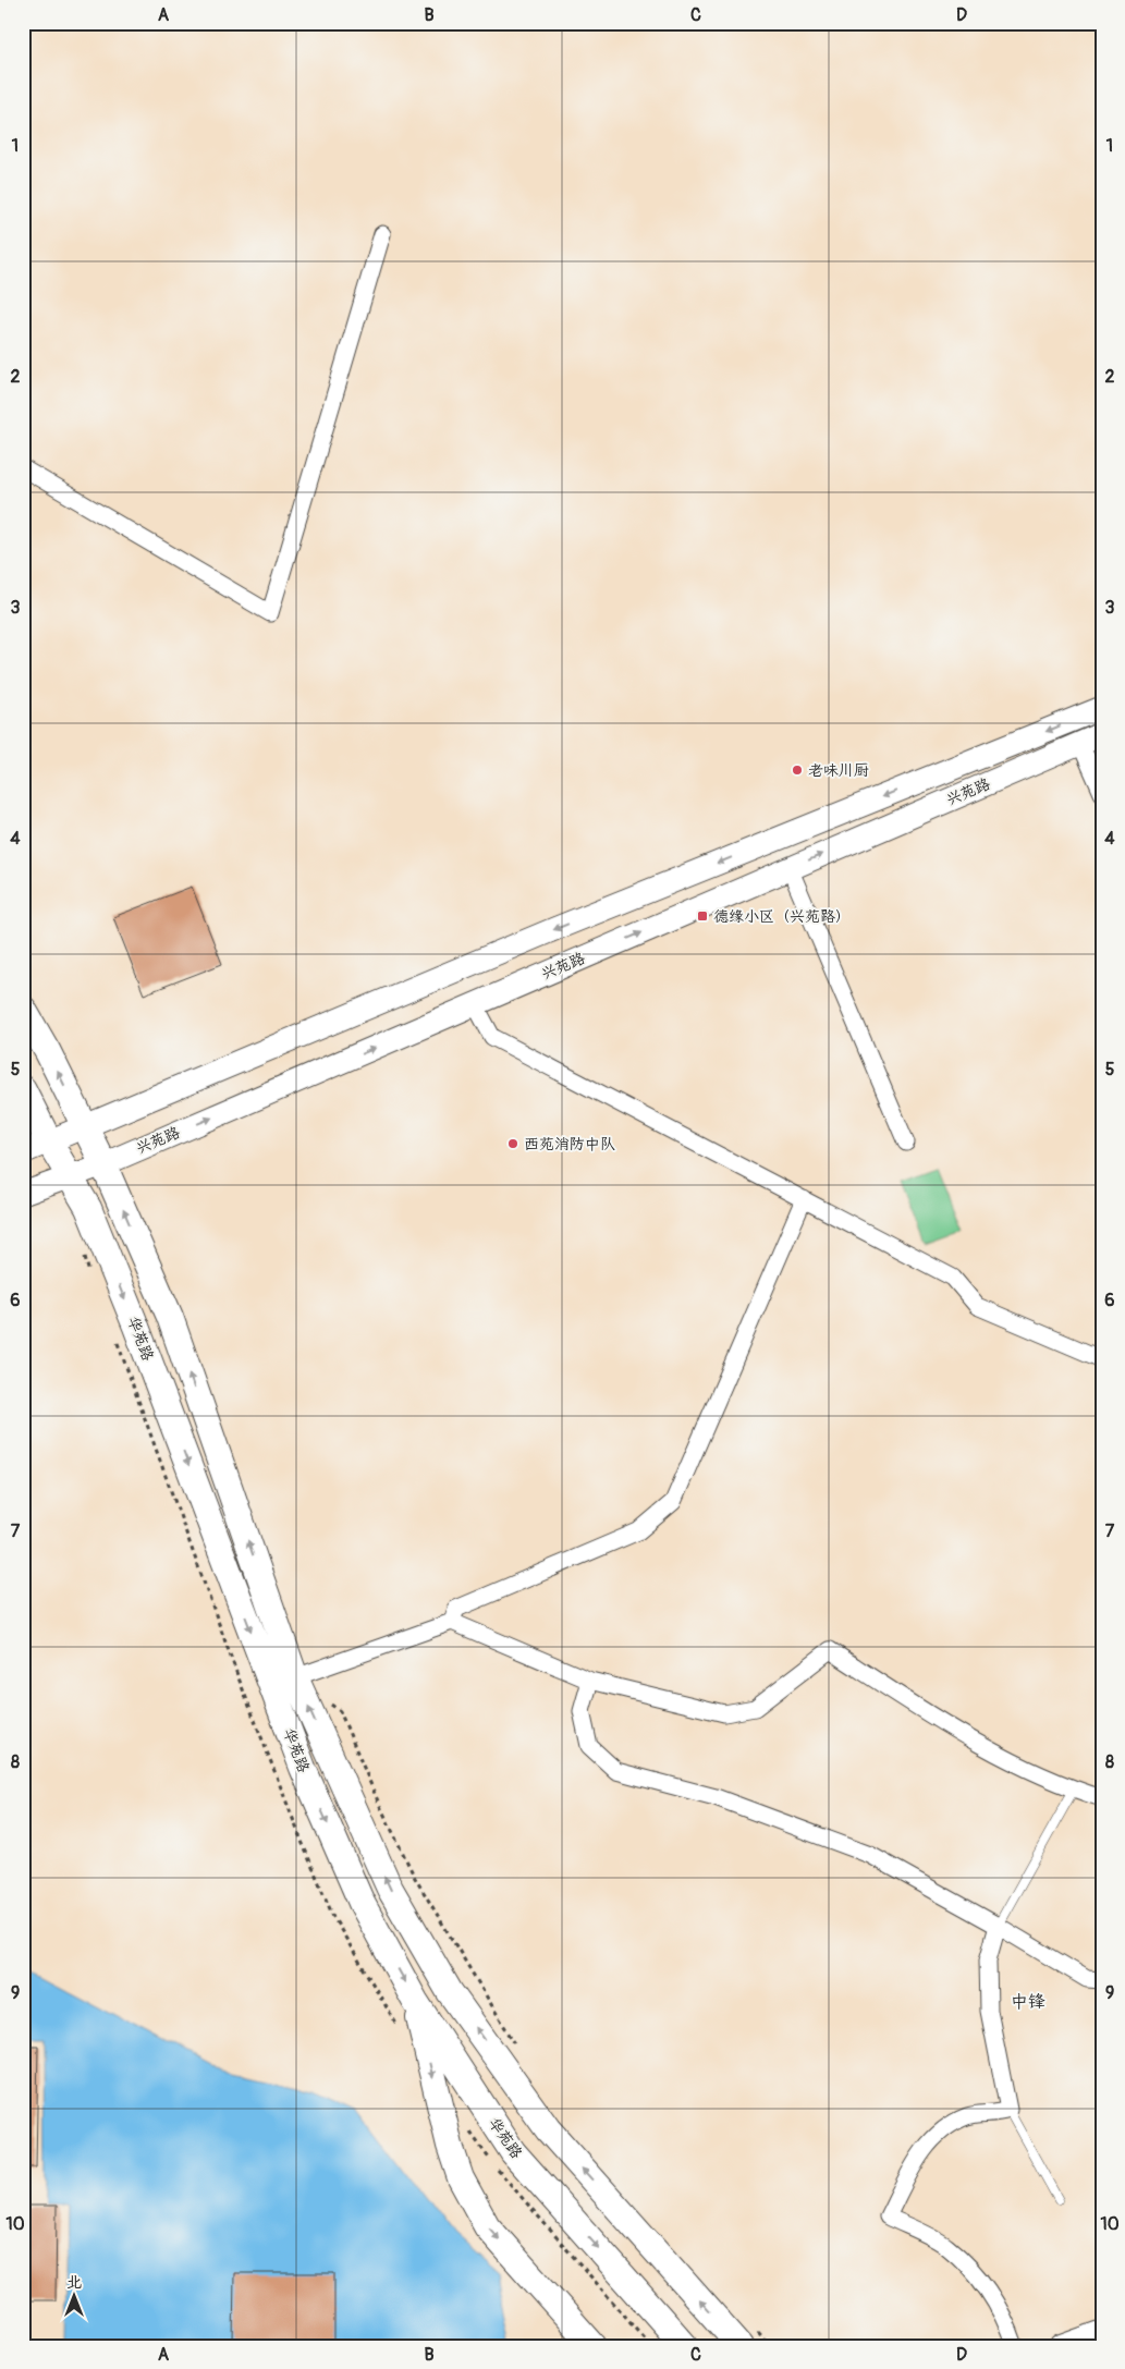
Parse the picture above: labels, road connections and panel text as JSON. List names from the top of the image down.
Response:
{
  "streets": {
    "main road": ["兴苑路", "华苑路"]
  },
  "crossings": [
    ["兴苑路", "华苑路"]
  ],
  "districts": ["中锋"],
  "places": {
    "other": ["老味川厨", "西苑消防中队"],
    "transit": ["德缘小区（兴苑路）"]
  },
  "north": "top",
  "grid": {
    "columns": [
      "A",
      "B",
      "C",
      "D"
    ],
    "rows": [
      "1",
      "2",
      "3",
      "4",
      "5",
      "6",
      "7",
      "8",
      "9",
      "10"
    ]
  }
}
